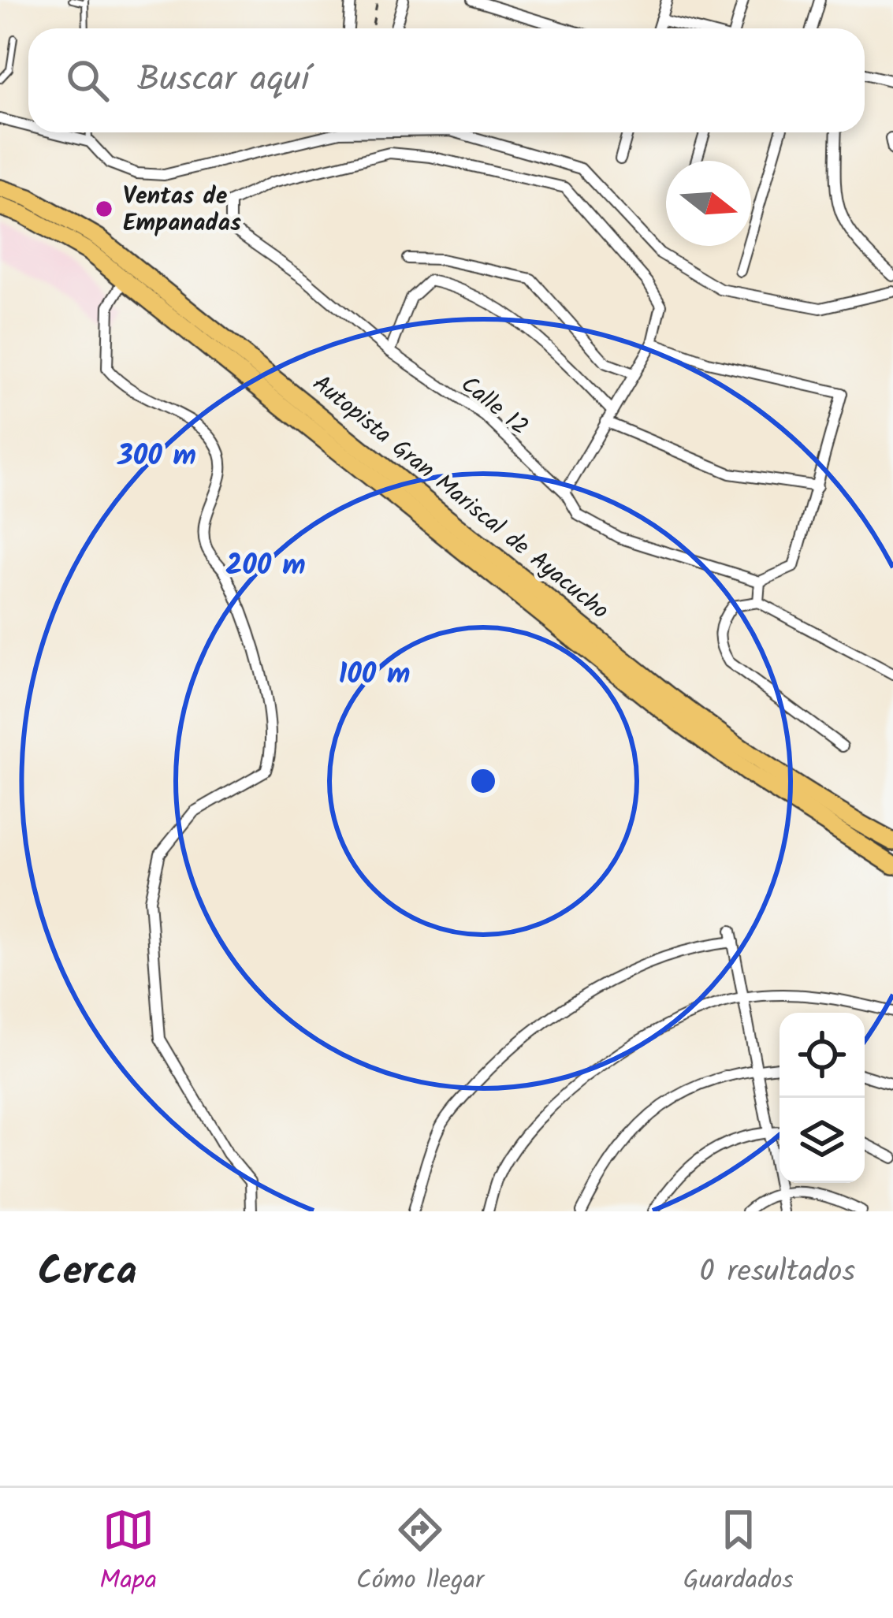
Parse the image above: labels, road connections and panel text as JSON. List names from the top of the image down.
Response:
{
  "streets": {
    "highway": ["Autopista Gran Mariscal de Ayacucho"],
    "street": ["Calle 12"]
  },
  "places": ["Ventas de Empanadas"],
  "north": "right",
  "page": {
    "search": "Buscar aquí",
    "heading": ["Cerca", "0 resultados"],
    "nav": ["Mapa", "Cómo llegar", "Guardados"]
  },
  "rings": ["300 m", "200 m", "100 m"]
}
